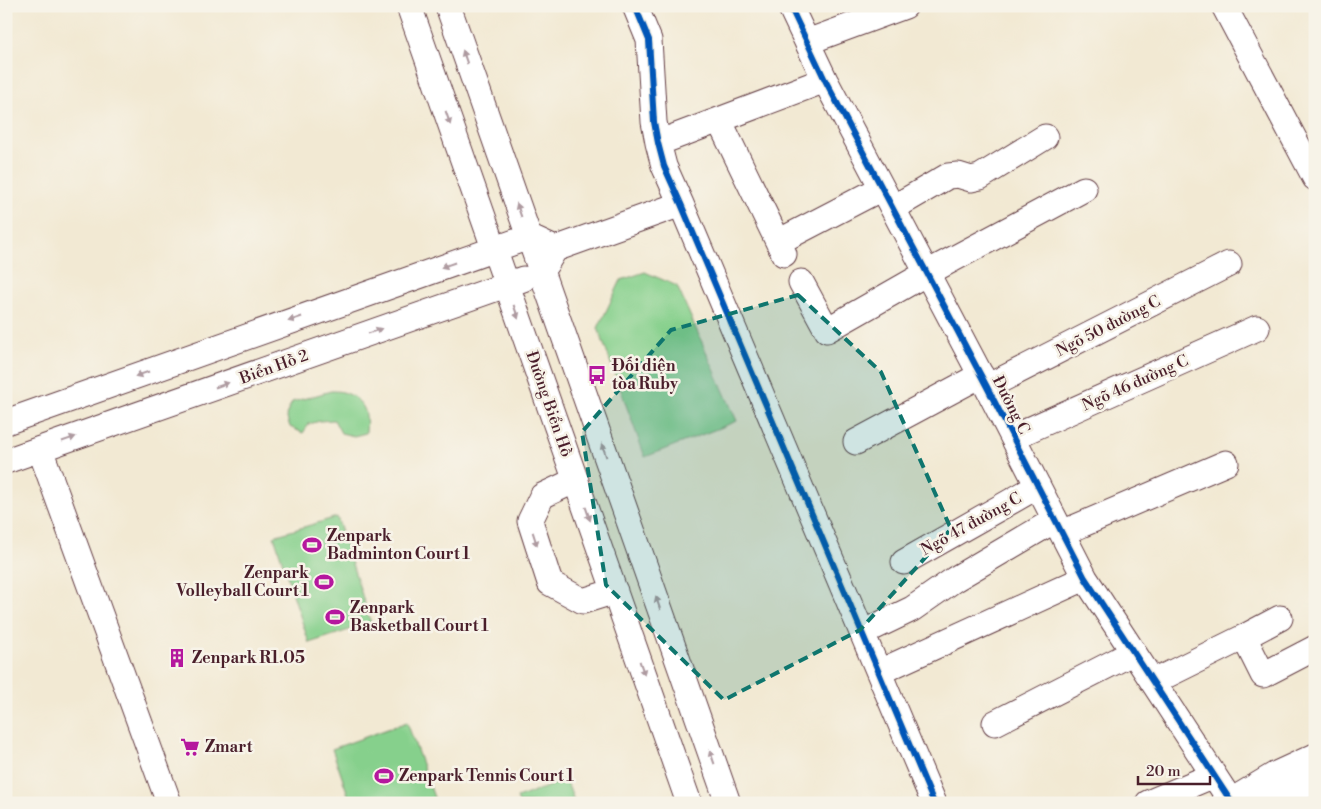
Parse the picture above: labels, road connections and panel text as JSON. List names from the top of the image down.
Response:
{
  "streets": {
    "street": [
      "Ngõ 50 đường C",
      "Biển Hồ 2",
      "Ngõ 46 đường C",
      "Đường Biển Hồ",
      "Đường C",
      "Ngõ 47 đường C"
    ]
  },
  "crossings": [
    ["Ngõ 50 đường C", "Đường C"],
    ["Biển Hồ 2", "Đường Biển Hồ"],
    ["Ngõ 46 đường C", "Đường C"],
    ["Đường C", "Ngõ 47 đường C"]
  ],
  "places": {
    "bus stop": ["Đối diện tòa Ruby"],
    "sports": [
      "Zenpark Badminton Court 1",
      "Zenpark Volleyball Court 1",
      "Zenpark Basketball Court 1",
      "Zenpark Tennis Court 1"
    ],
    "building": ["Zenpark R1.05"],
    "supermarket": ["Zmart"]
  },
  "scale_bar": "20 m"
}
